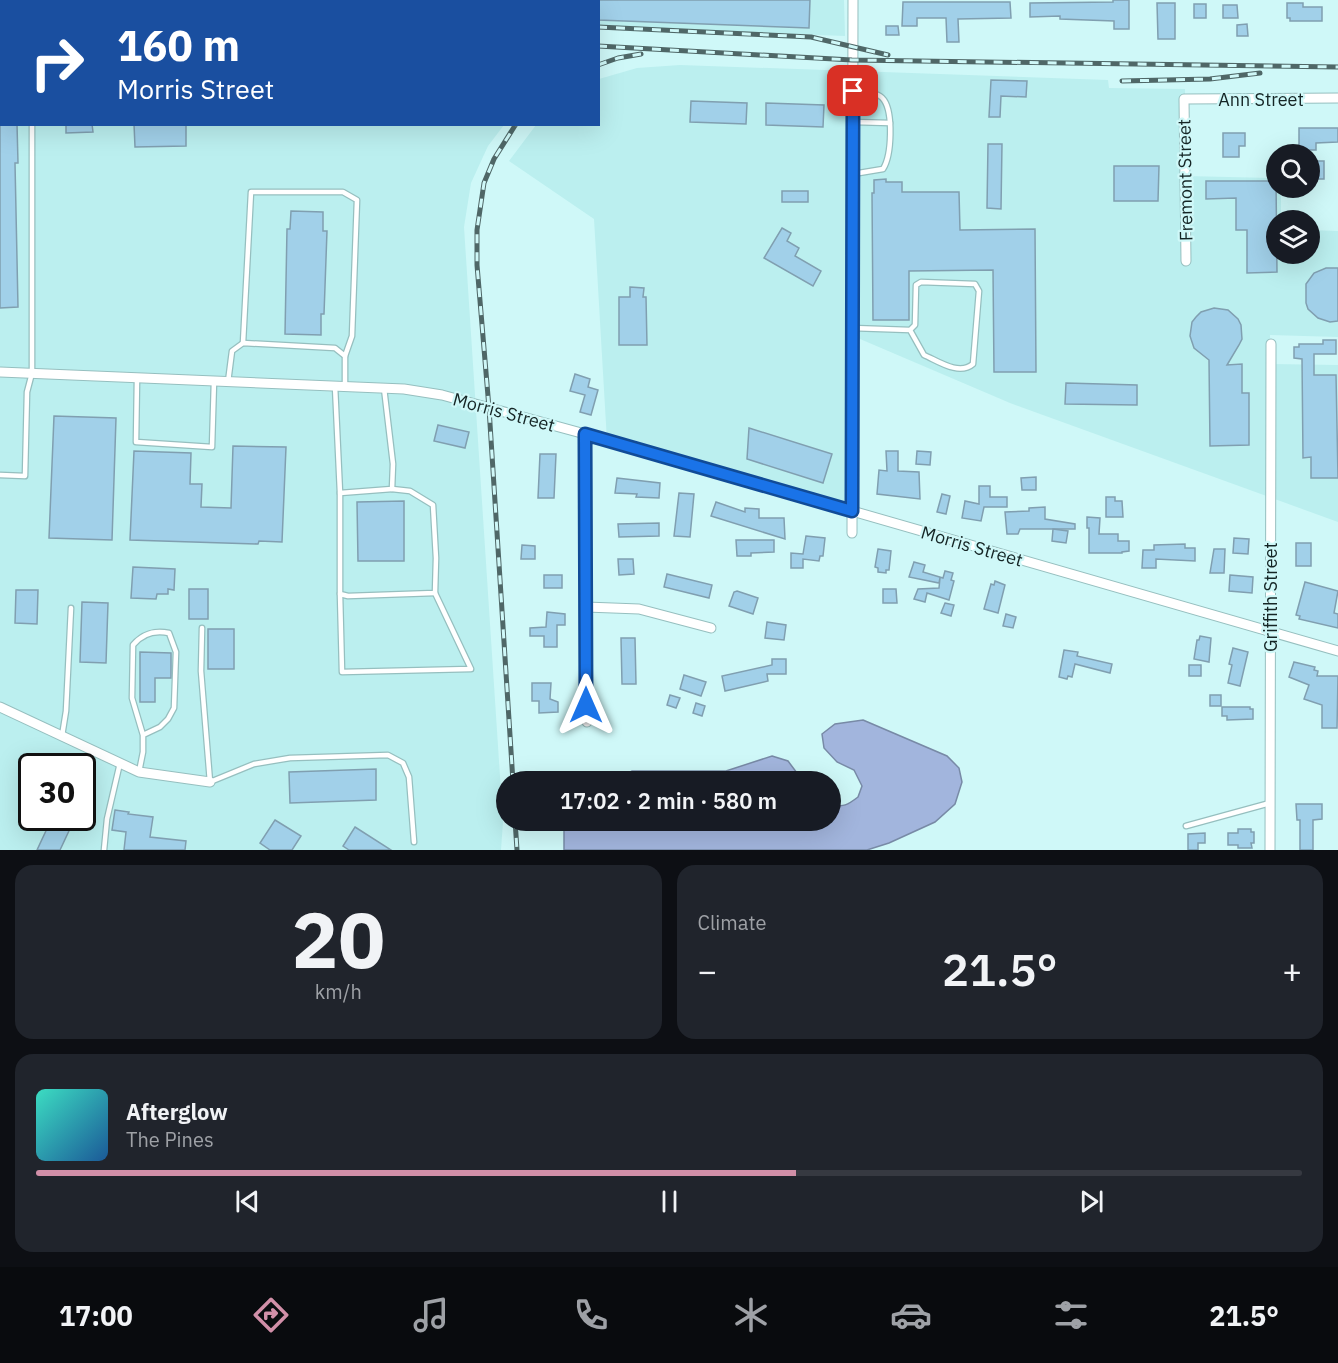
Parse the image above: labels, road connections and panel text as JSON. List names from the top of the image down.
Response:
{
  "streets": {
    "street": [
      "Ann Street",
      "Fremont Street",
      "Morris Street",
      "Griffith Street"
    ]
  },
  "crossings": [
    ["Ann Street", "Fremont Street"],
    ["Morris Street", "Griffith Street"]
  ],
  "page": {
    "turn": ["160 m", "Morris Street"],
    "limit": "30",
    "trip": "17:02 · 2 min · 580 m",
    "tile": [
      ["20", "km/h"],
      "Climate"
    ],
    "heat": ["−", "21.5°", "+"],
    "song": ["Afterglow", "The Pines"],
    "tabs": ["17:00", "21.5°"]
  }
}
